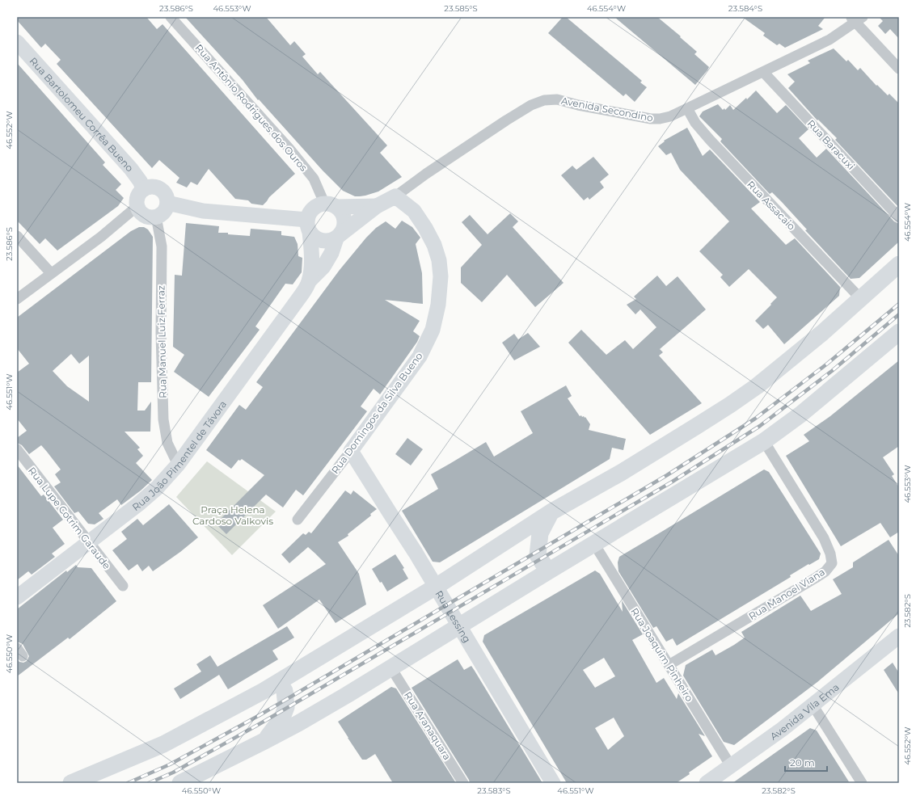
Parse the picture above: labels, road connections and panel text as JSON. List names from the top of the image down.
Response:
{
  "streets": {
    "street": [
      "Rua Antônio Rodrigues dos Ouros",
      "Avenida Secondino",
      "Rua Bartolomeu Corrêa Bueno",
      "Rua Baracuxi",
      "Rua Assacaio",
      "Rua Manuel Luiz Ferraz",
      "Rua Domingos da Silva Bueno",
      "Rua João Pimentel de Távora",
      "Rua Lupe Cotrim Garaude",
      "Rua Manoel Viana",
      "Rua Lessing",
      "Rua Joaquim Pinheiro",
      "Avenida Vila Ema",
      "Rua Aranaquara"
    ]
  },
  "crossings": [
    ["Rua Antônio Rodrigues dos Ouros", "Rua João Pimentel de Távora"],
    ["Avenida Secondino", "Rua Baracuxi"],
    ["Avenida Secondino", "Rua Assacaio"],
    ["Avenida Secondino", "Rua Domingos da Silva Bueno"],
    ["Rua Bartolomeu Corrêa Bueno", "Rua Manuel Luiz Ferraz"],
    ["Rua Manuel Luiz Ferraz", "Rua João Pimentel de Távora"],
    ["Rua Domingos da Silva Bueno", "Rua Lessing"],
    ["Rua João Pimentel de Távora", "Rua Lupe Cotrim Garaude"],
    ["Rua Manoel Viana", "Rua Joaquim Pinheiro"],
    ["Rua Joaquim Pinheiro", "Avenida Vila Ema"]
  ],
  "parks": ["Praça Helena Cardoso Valkovis"],
  "scale_bar": "20 m",
  "coordinates": [
    "23.586°S",
    "46.553°W",
    "23.585°S",
    "46.554°W",
    "23.584°S",
    "46.552°W",
    "46.551°W",
    "23.582°S",
    "46.550°W",
    "23.583°S"
  ]
}
